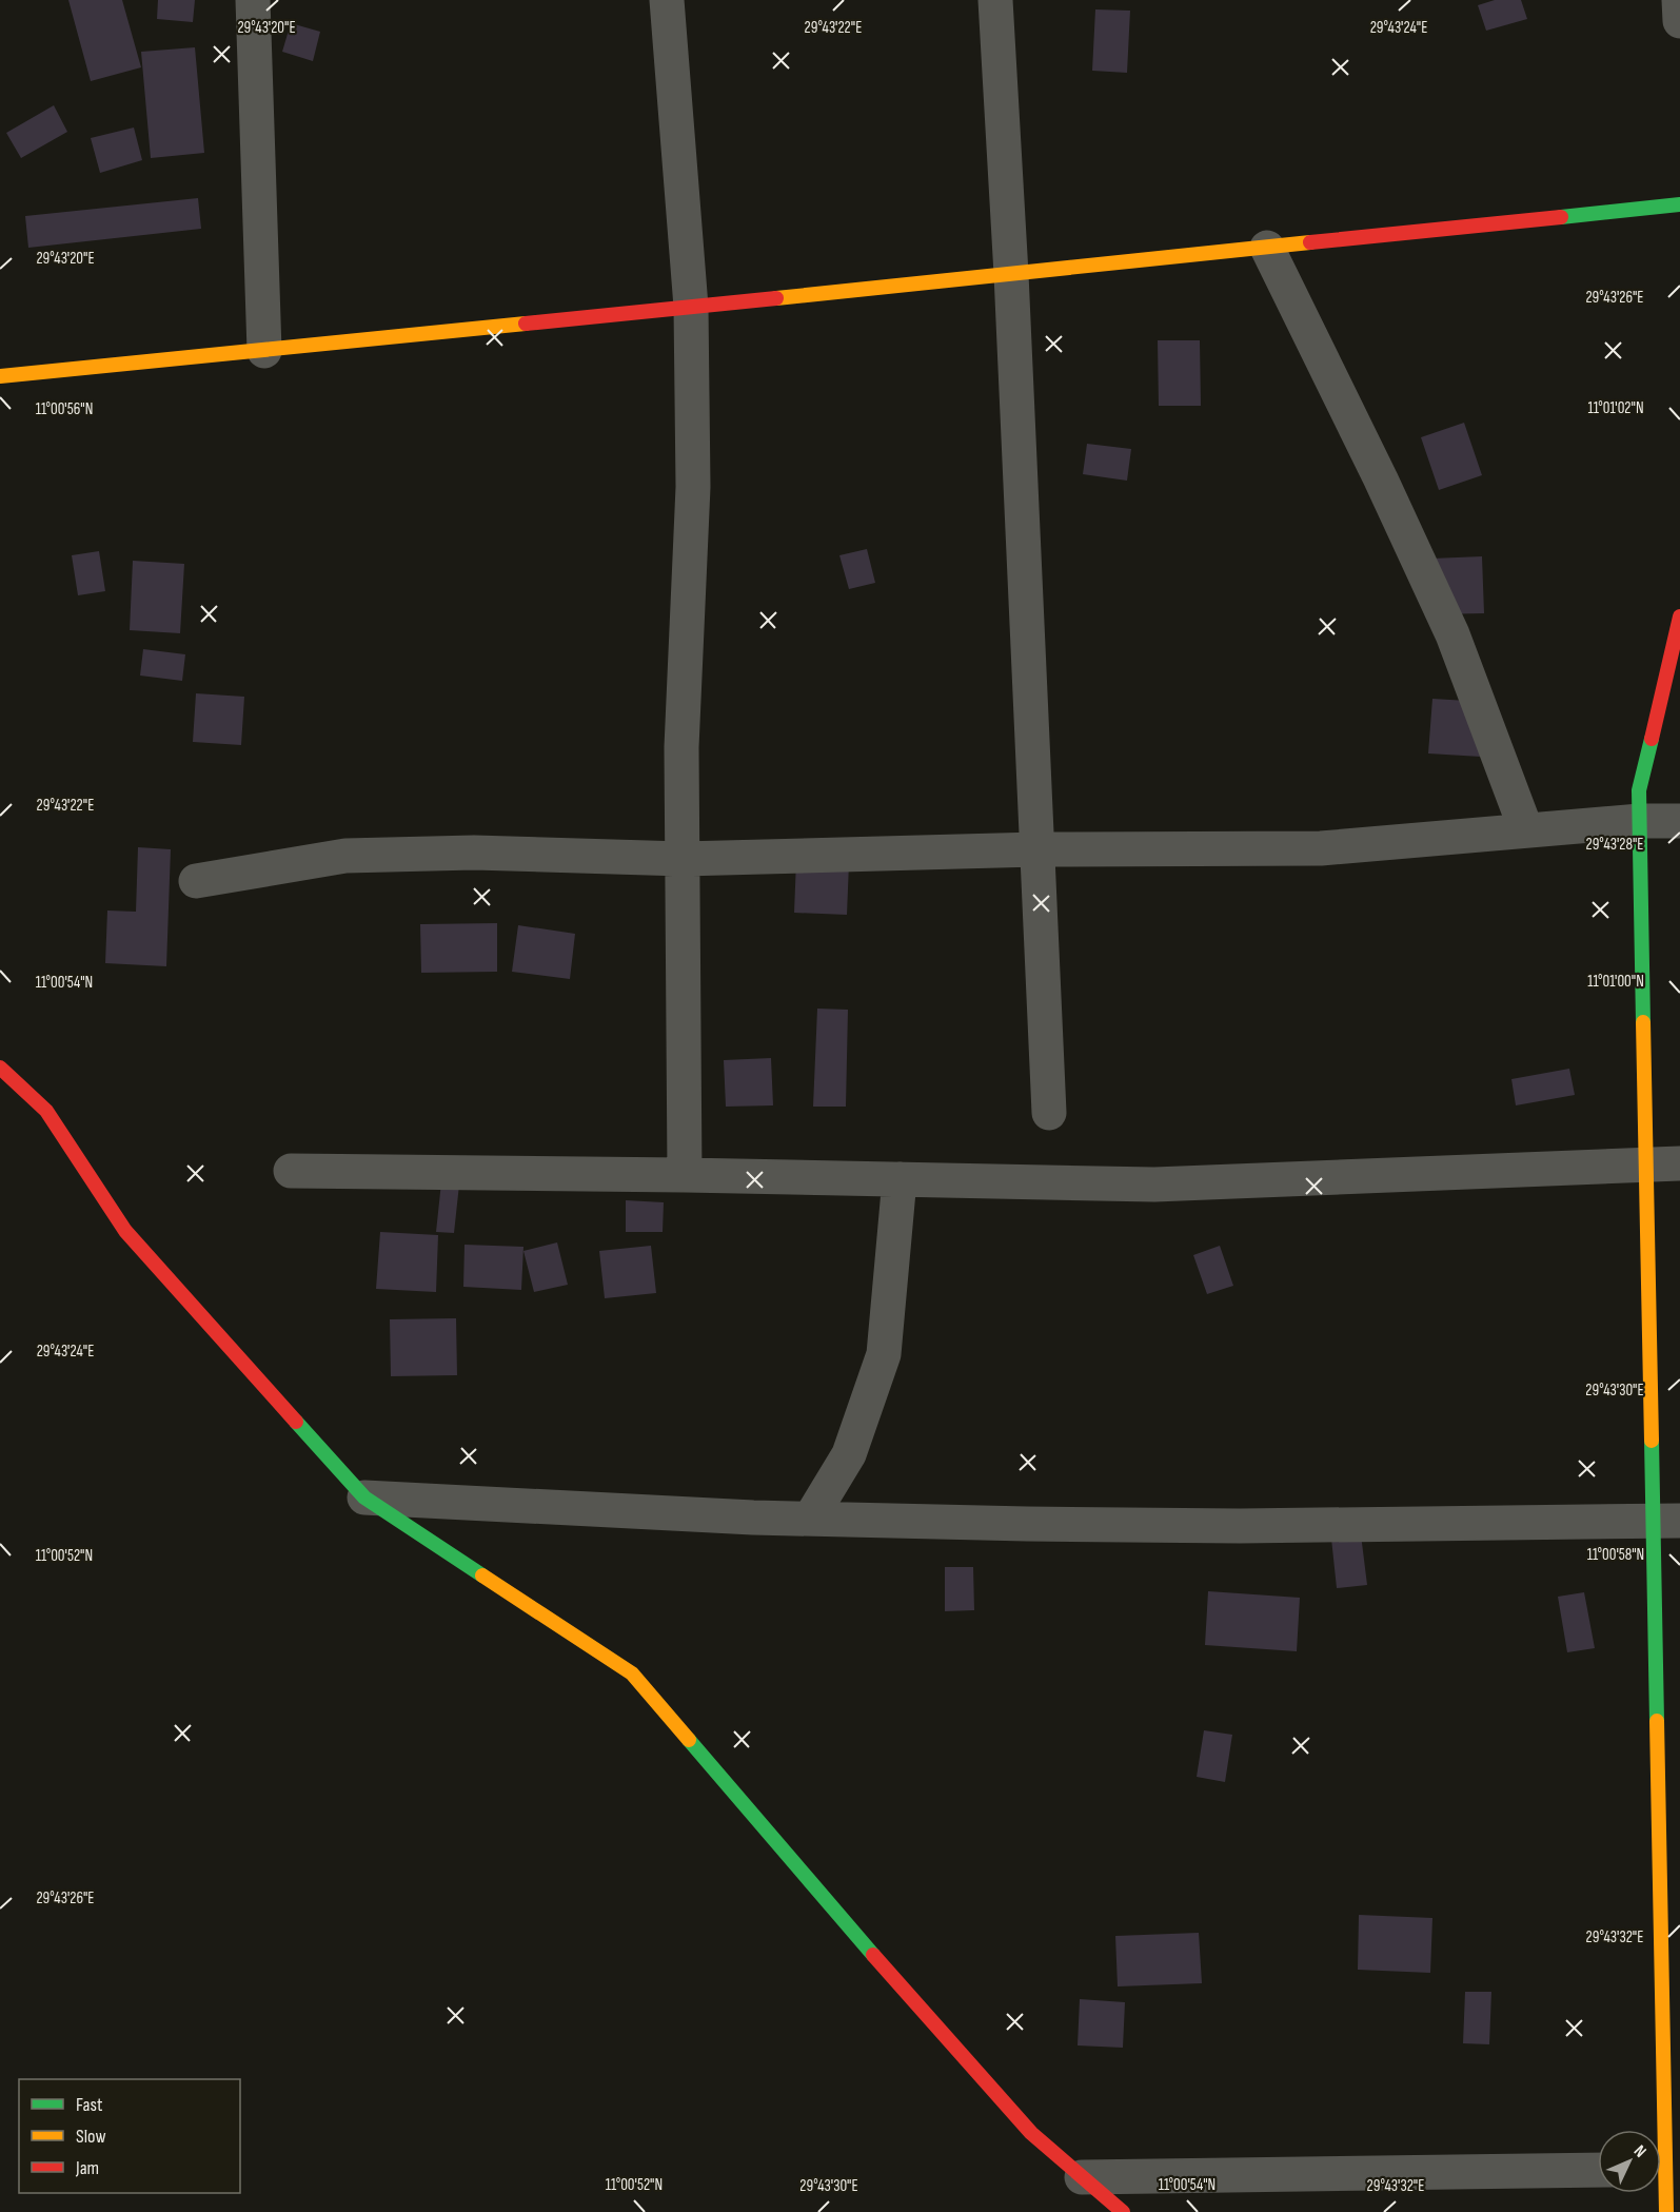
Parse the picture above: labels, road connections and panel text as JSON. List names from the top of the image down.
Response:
{
  "legend": ["Fast", "Slow", "Jam"],
  "north": "top right",
  "coordinates": [
    "29°43'20\"E",
    "29°43'22\"E",
    "29°43'24\"E",
    "29°43'26\"E",
    "11°01'02\"N",
    "11°00'56\"N",
    "29°43'28\"E",
    "11°01'00\"N",
    "11°00'54\"N",
    "29°43'30\"E",
    "11°00'58\"N",
    "11°00'52\"N",
    "29°43'32\"E"
  ]
}
